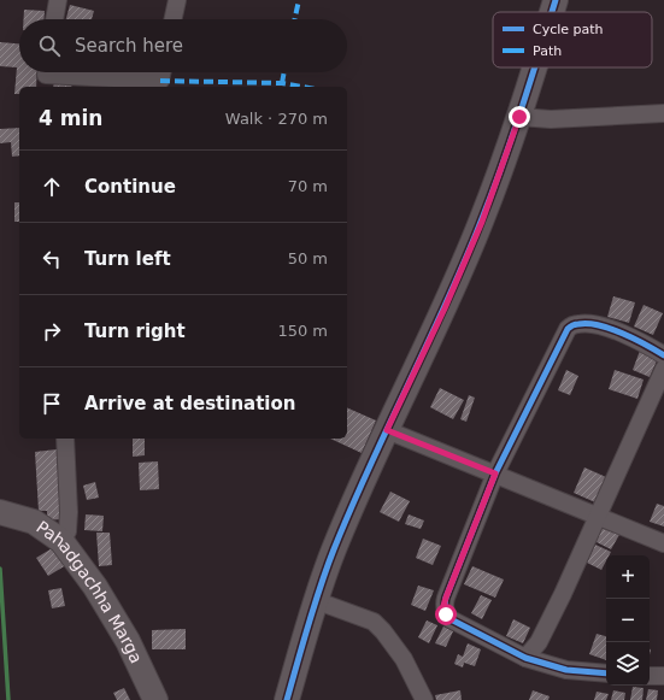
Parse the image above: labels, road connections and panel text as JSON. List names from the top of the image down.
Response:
{
  "streets": {
    "street": ["Pahadgachha Marga"]
  },
  "legend": ["Cycle path", "Path"],
  "page": {
    "search": "Search here",
    "heading": ["4 min", "Walk · 270 m"],
    "list": [
      ["Continue", "70 m"],
      ["Turn left", "50 m"],
      ["Turn right", "150 m"],
      "Arrive at destination"
    ],
    "map_buttons": ["+", "−"]
  }
}
